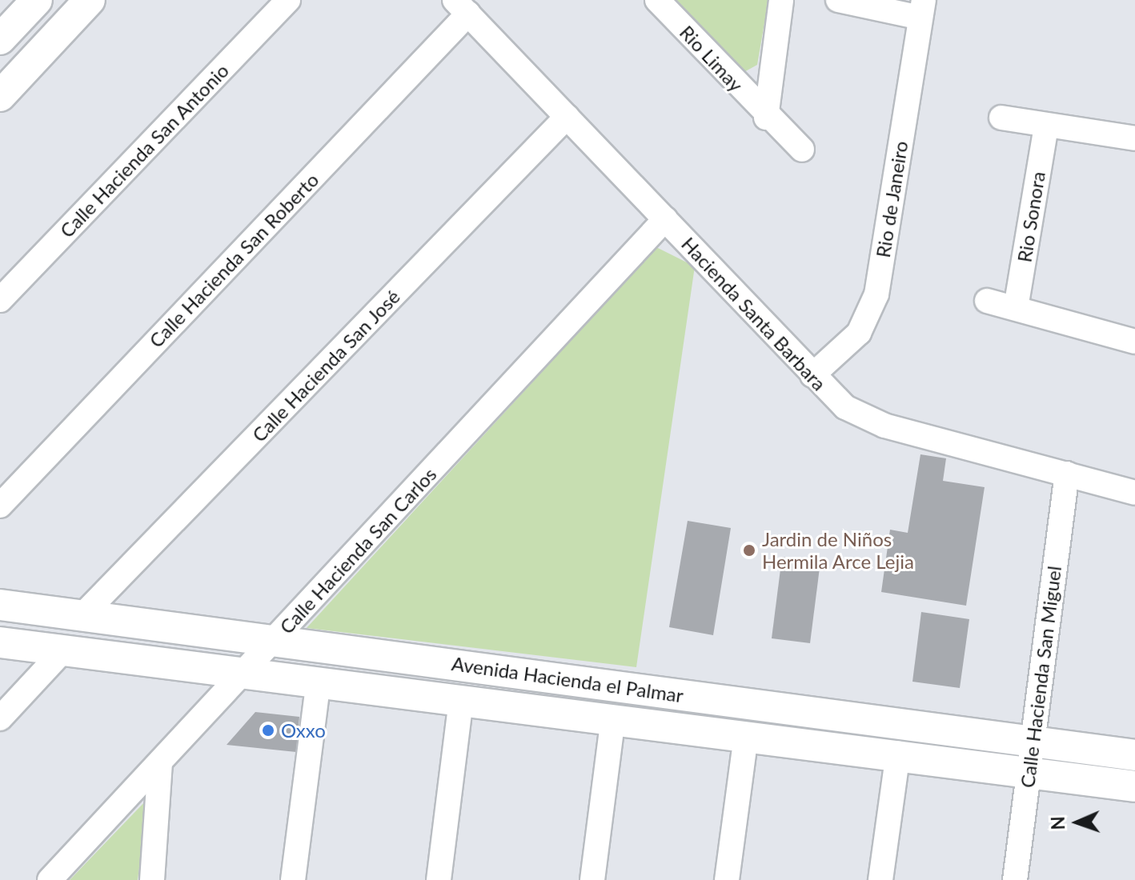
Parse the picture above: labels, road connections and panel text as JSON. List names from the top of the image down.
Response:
{
  "streets": {
    "street": [
      "Rio Limay",
      "Calle Hacienda San Antonio",
      "Rio de Janeiro",
      "Rio Sonora",
      "Calle Hacienda San Roberto",
      "Hacienda Santa Barbara",
      "Calle Hacienda San José",
      "Calle Hacienda San Carlos",
      "Calle Hacienda San Miguel",
      "Avenida Hacienda el Palmar"
    ]
  },
  "crossings": [
    ["Rio de Janeiro", "Hacienda Santa Barbara"],
    ["Calle Hacienda San Roberto", "Hacienda Santa Barbara"],
    ["Hacienda Santa Barbara", "Calle Hacienda San José"],
    ["Hacienda Santa Barbara", "Calle Hacienda San Carlos"],
    ["Hacienda Santa Barbara", "Calle Hacienda San Miguel"],
    ["Calle Hacienda San José", "Avenida Hacienda el Palmar"],
    ["Calle Hacienda San Carlos", "Avenida Hacienda el Palmar"],
    ["Calle Hacienda San Miguel", "Avenida Hacienda el Palmar"]
  ],
  "places": ["Jardin de Niños Hermila Arce Lejia", "Oxxo"],
  "north": "left"
}
